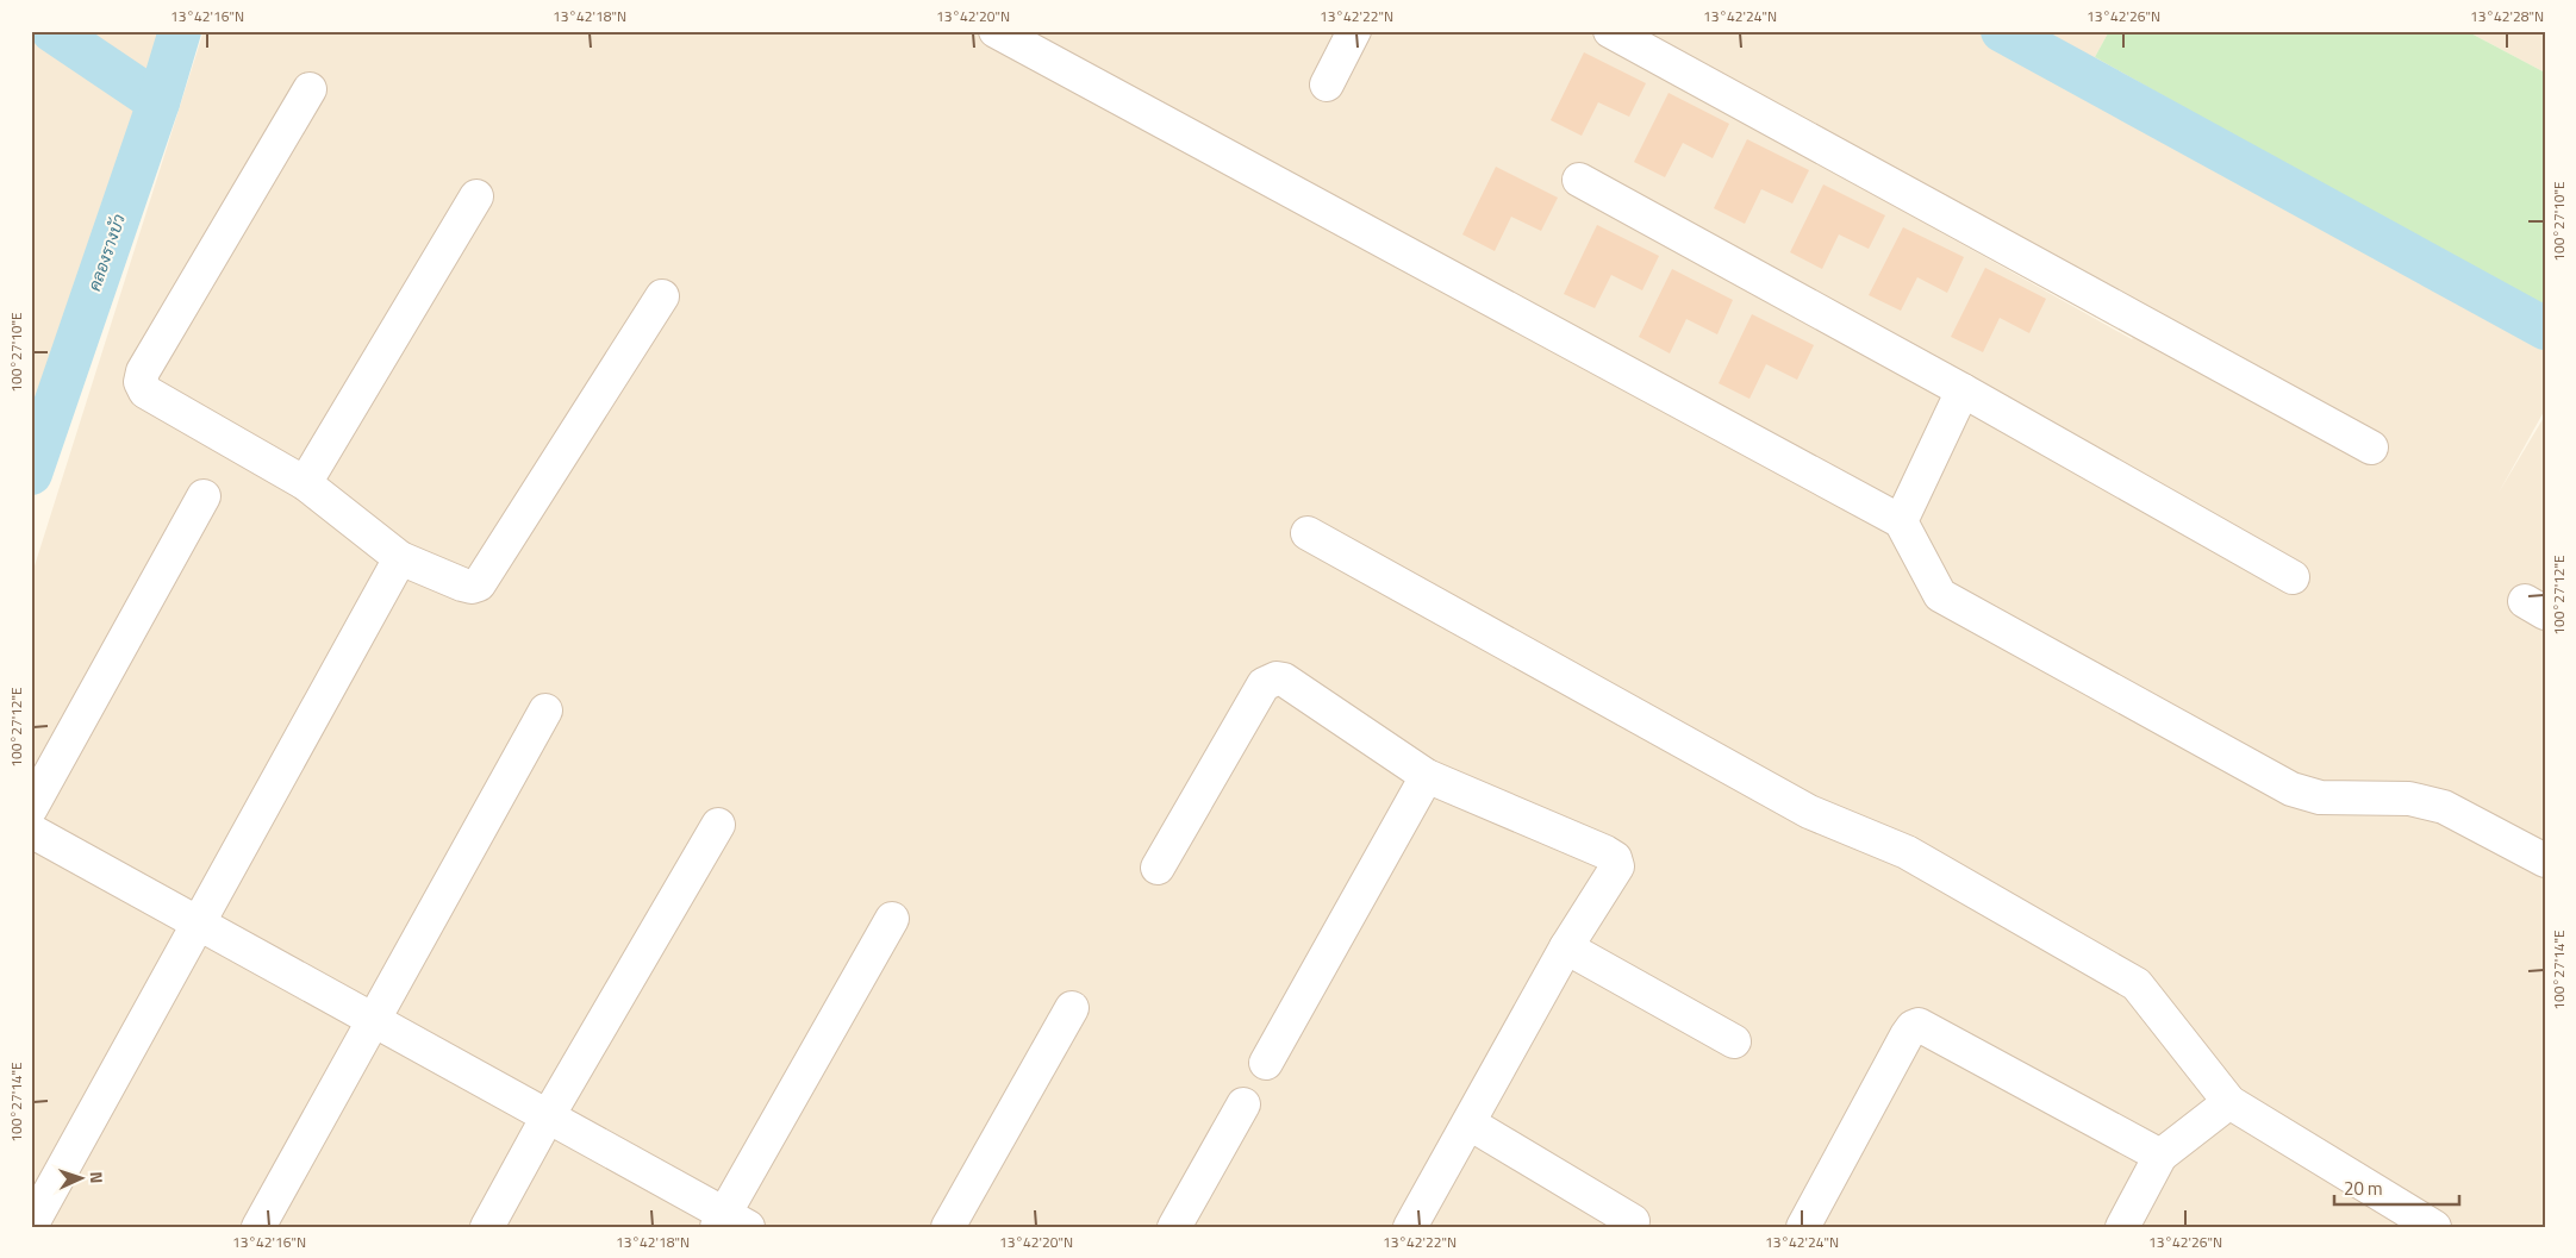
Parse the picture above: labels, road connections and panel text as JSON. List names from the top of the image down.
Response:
{
  "water": ["คลองรางบัว"],
  "scale_bar": "20 m",
  "north": "right",
  "coordinates": [
    "13°42'16\"N",
    "13°42'18\"N",
    "13°42'20\"N",
    "13°42'22\"N",
    "13°42'24\"N",
    "13°42'26\"N",
    "13°42'28\"N",
    "100°27'10\"E",
    "100°27'12\"E",
    "100°27'14\"E"
  ]
}
